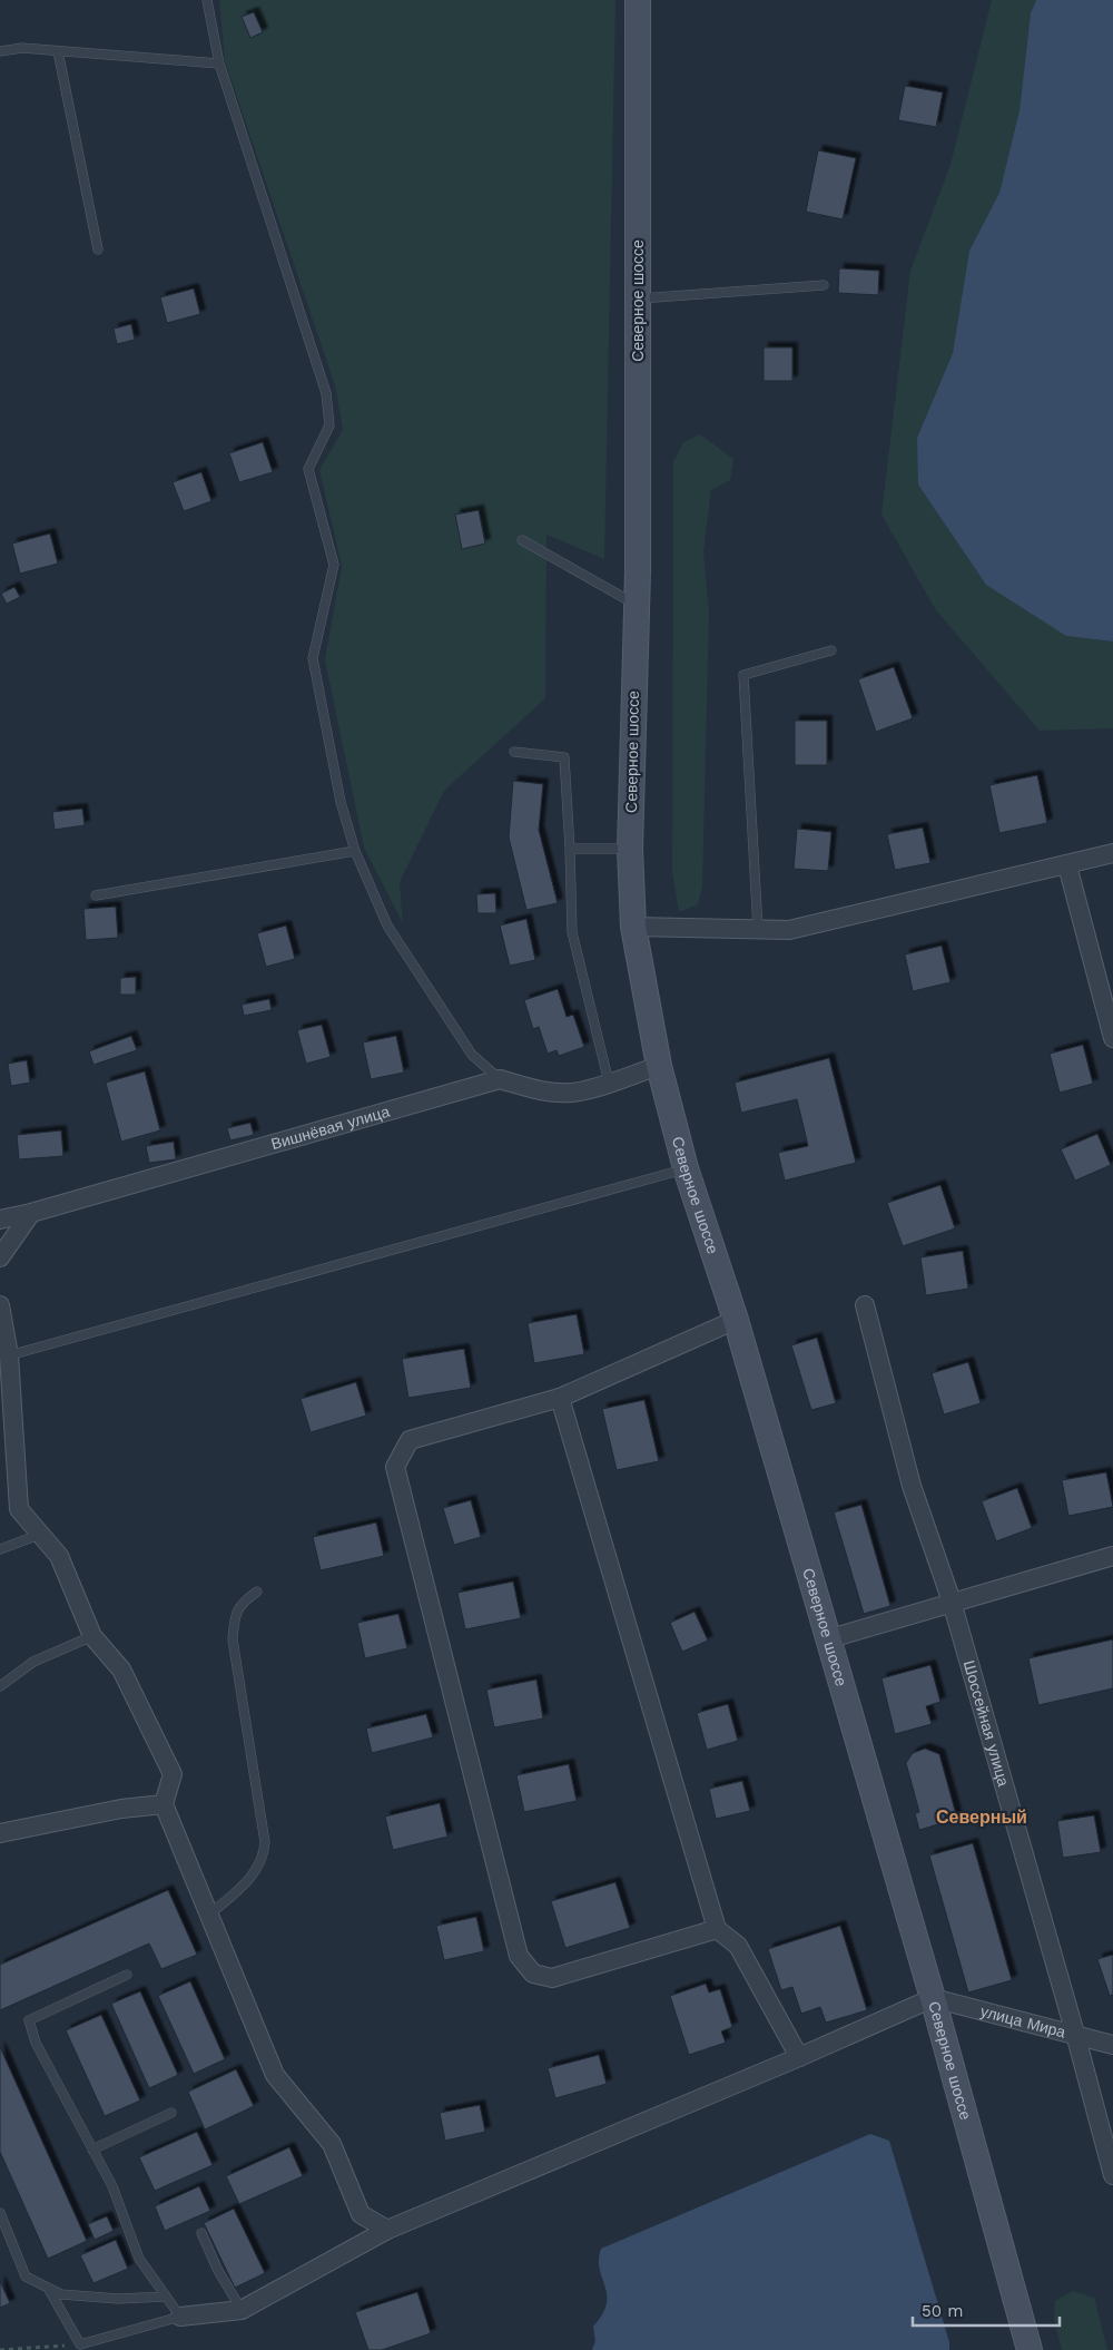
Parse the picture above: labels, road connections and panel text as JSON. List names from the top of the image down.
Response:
{
  "streets": {
    "main road": ["Северное шоссе"],
    "street": ["Вишнёвая улица", "Шоссейная улица", "улица Мира"]
  },
  "crossings": [
    ["Северное шоссе", "улица Мира"],
    ["Шоссейная улица", "улица Мира"]
  ],
  "districts": ["Северный"],
  "scale_bar": "50 m"
}
